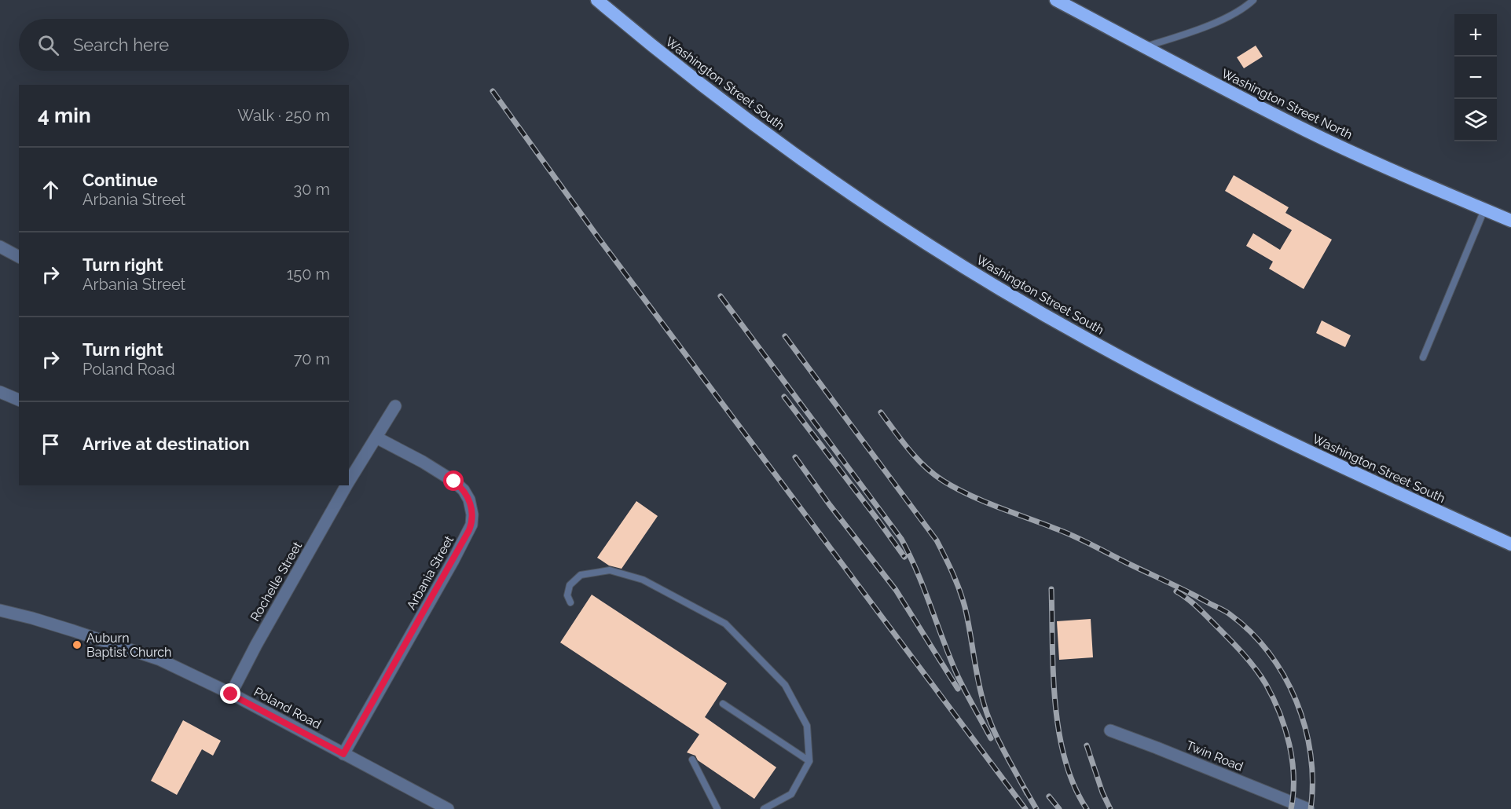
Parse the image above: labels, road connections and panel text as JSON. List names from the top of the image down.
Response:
{
  "streets": {
    "highway": ["Washington Street South", "Washington Street North"],
    "street": [
      "Arbania Street",
      "Rochelle Street",
      "Poland Road",
      "Twin Road"
    ]
  },
  "crossings": [
    ["Arbania Street", "Rochelle Street"],
    ["Arbania Street", "Poland Road"],
    ["Rochelle Street", "Poland Road"]
  ],
  "places": ["Auburn Baptist Church"],
  "page": {
    "map_buttons": ["+", "−"],
    "search": "Search here",
    "heading": ["4 min", "Walk · 250 m"],
    "list": [
      ["Continue", "Arbania Street", "30 m"],
      ["Turn right", "Arbania Street", "150 m"],
      ["Turn right", "Poland Road", "70 m"],
      "Arrive at destination"
    ]
  }
}
